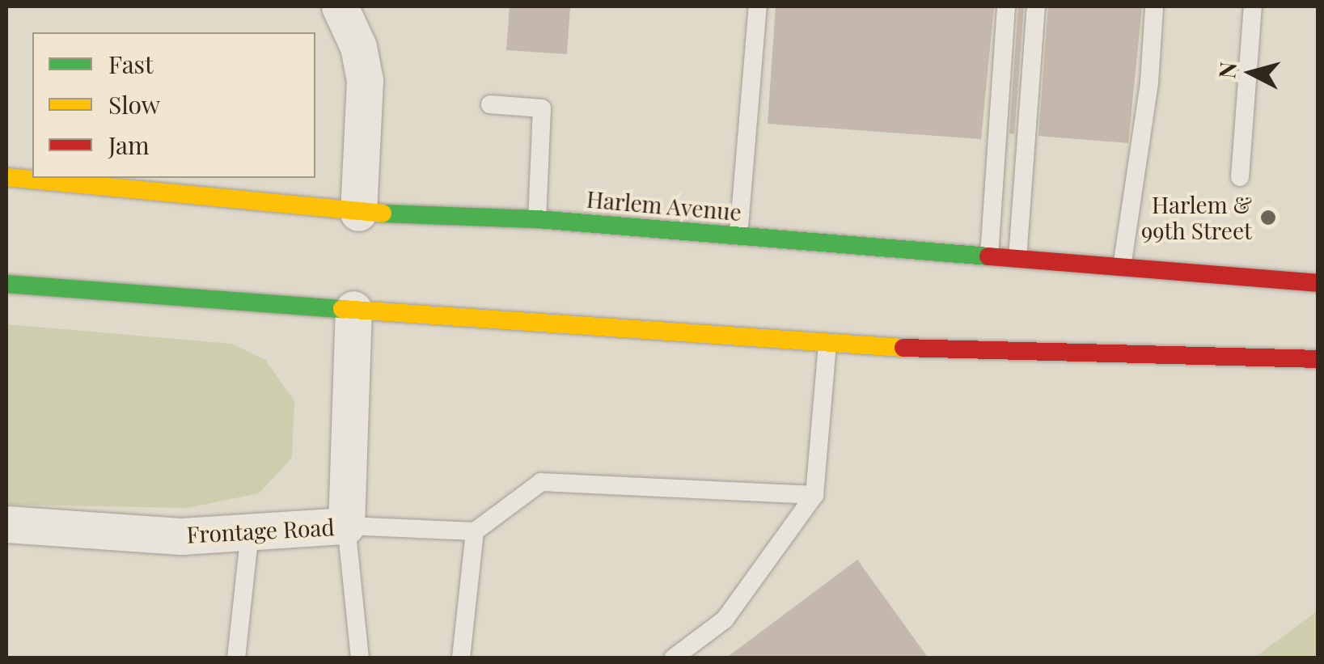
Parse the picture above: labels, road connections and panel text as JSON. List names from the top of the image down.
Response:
{
  "streets": {
    "main road": ["Harlem Avenue"],
    "street": ["Frontage Road"]
  },
  "places": ["Harlem & 99th Street"],
  "legend": ["Fast", "Slow", "Jam"],
  "north": "left"
}
